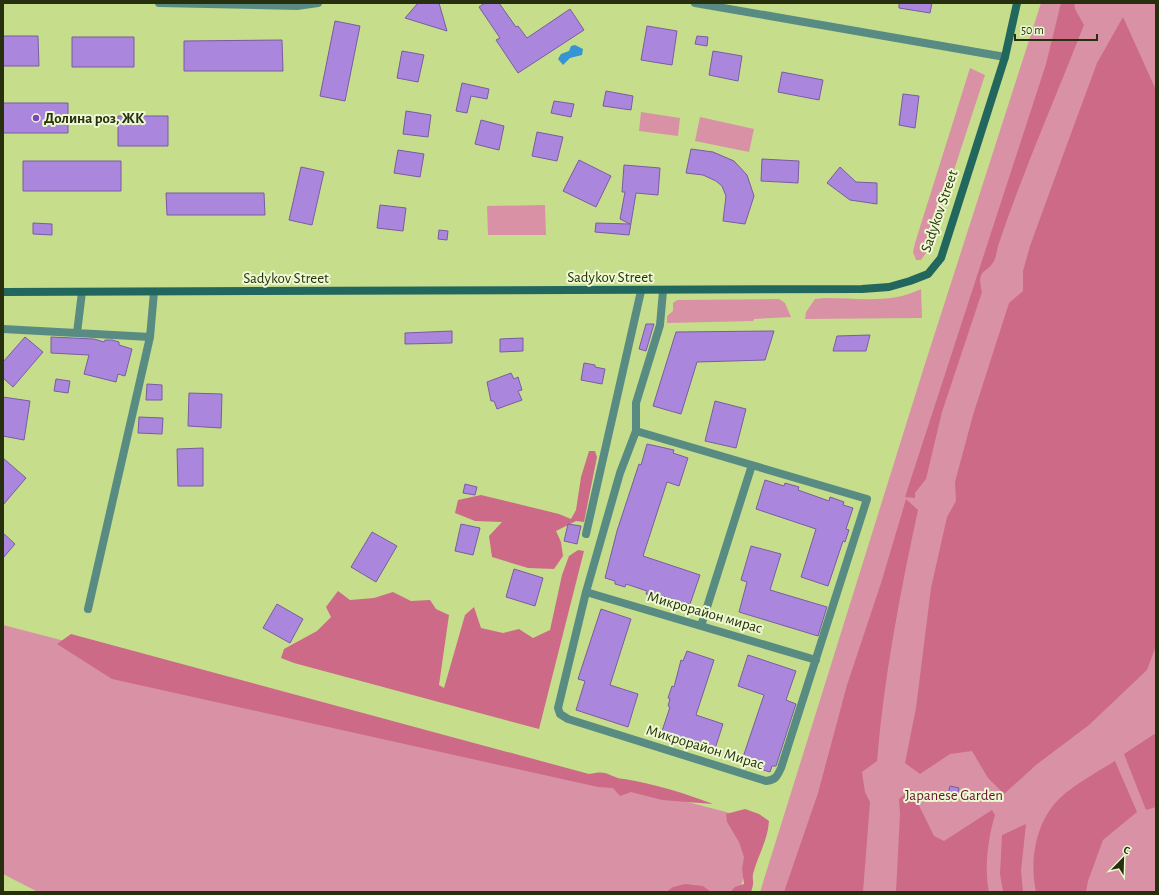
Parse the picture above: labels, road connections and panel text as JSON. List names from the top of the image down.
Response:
{
  "streets": {
    "street": ["Sadykov Street", "Микрорайон мирас", "Микрорайон Мирас"]
  },
  "crossings": [
    ["Sadykov Street", "Микрорайон Мирас"],
    ["Микрорайон мирас", "Микрорайон Мирас"]
  ],
  "parks": ["Japanese Garden"],
  "places": ["Долина роз, ЖК"],
  "scale_bar": "50 m",
  "north": "top right"
}
